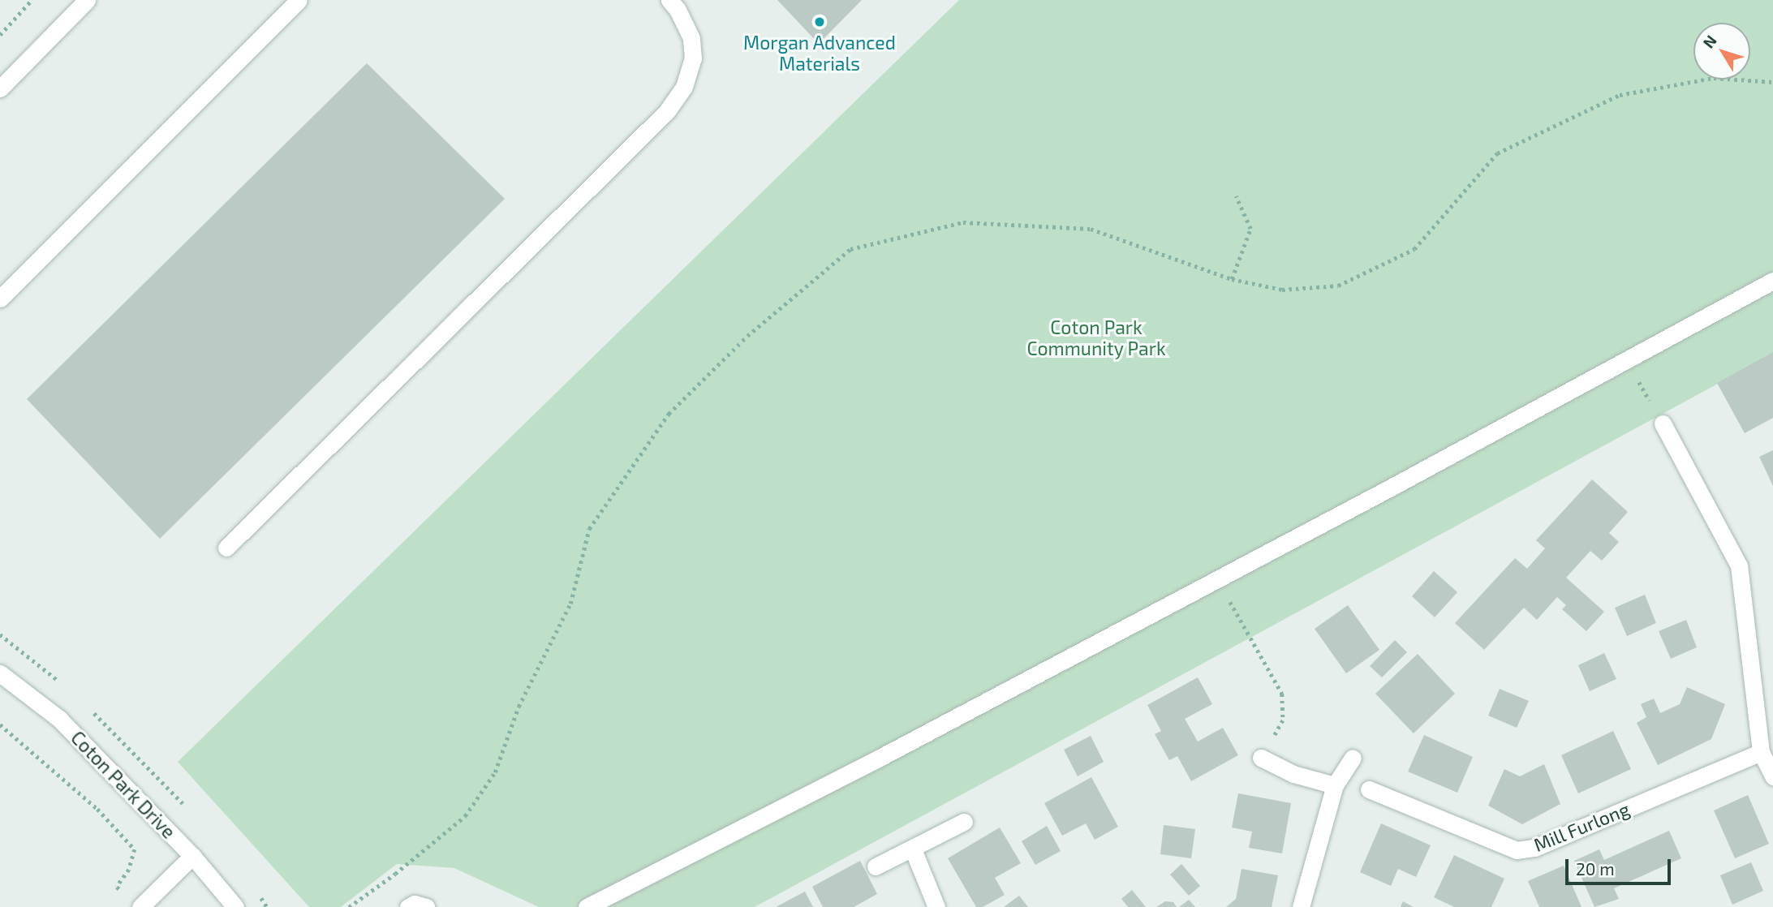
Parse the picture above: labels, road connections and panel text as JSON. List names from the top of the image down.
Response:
{
  "streets": {
    "street": ["Coton Park Drive", "Mill Furlong"]
  },
  "parks": ["Coton Park Community Park"],
  "places": ["Morgan Advanced Materials"],
  "scale_bar": "20 m",
  "north": "top left"
}
